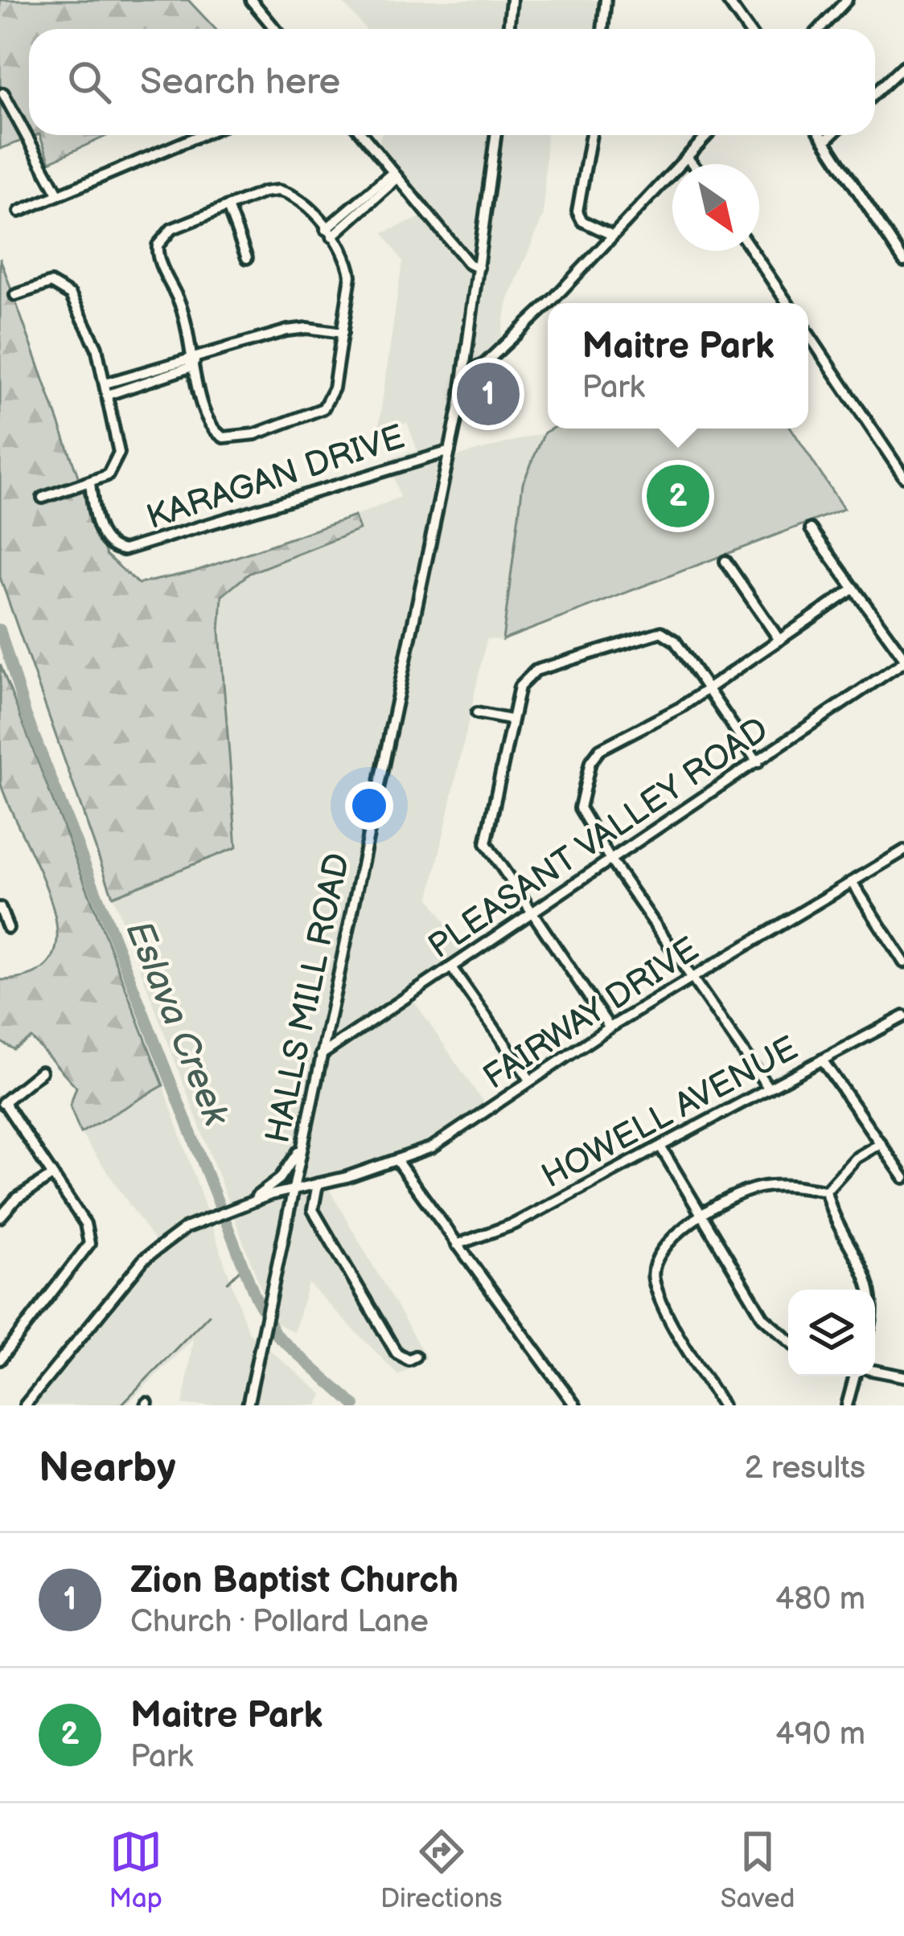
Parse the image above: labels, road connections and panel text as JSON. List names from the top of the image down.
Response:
{
  "streets": {
    "street": [
      "KARAGAN DRIVE",
      "PLEASANT VALLEY ROAD",
      "HALLS MILL ROAD",
      "FAIRWAY DRIVE",
      "HOWELL AVENUE"
    ]
  },
  "crossings": [
    ["KARAGAN DRIVE", "HALLS MILL ROAD"],
    ["PLEASANT VALLEY ROAD", "HALLS MILL ROAD"],
    ["HALLS MILL ROAD", "FAIRWAY DRIVE"]
  ],
  "water": ["Eslava Creek"],
  "north": "bottom right",
  "page": {
    "search": "Search here",
    "popup": ["Maitre Park", "Park"],
    "pins": ["1", "2"],
    "heading": ["Nearby", "2 results"],
    "list": [
      {
        "mark": "1",
        "name": "Zion Baptist Church",
        "note": "Church · Pollard Lane",
        "value": "480 m"
      },
      {
        "mark": "2",
        "name": "Maitre Park",
        "note": "Park",
        "value": "490 m"
      }
    ],
    "nav": ["Map", "Directions", "Saved"]
  }
}
